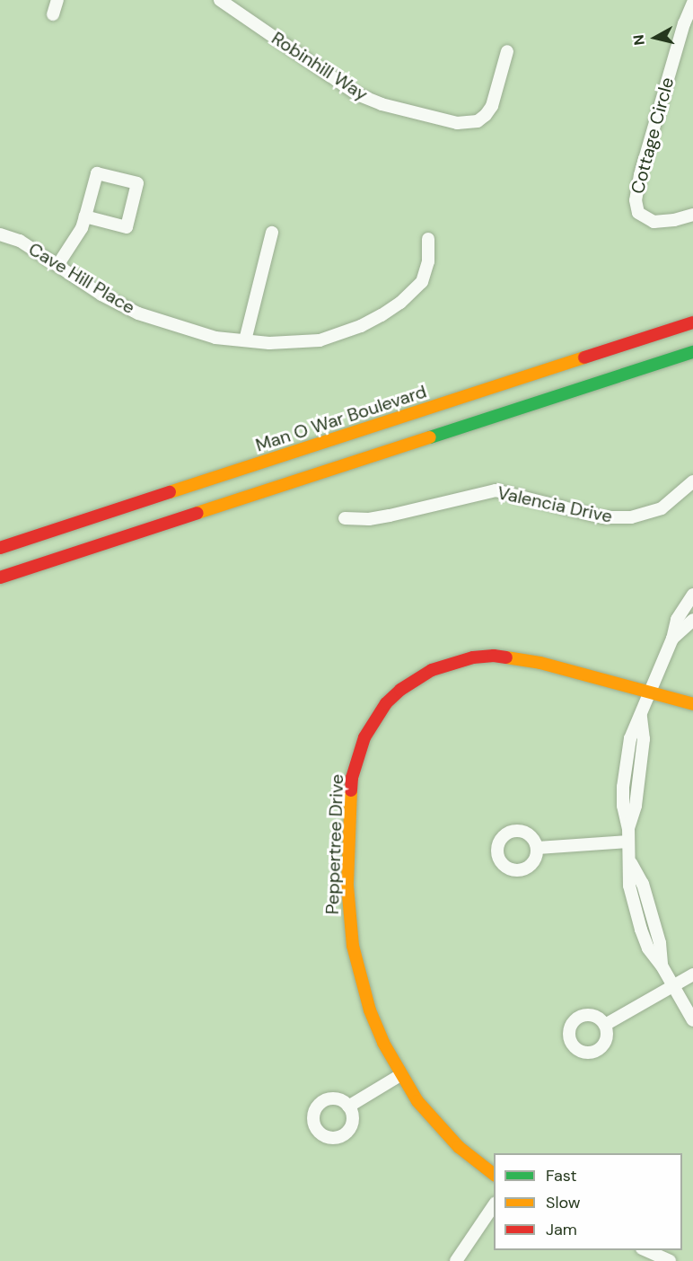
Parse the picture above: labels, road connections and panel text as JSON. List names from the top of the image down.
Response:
{
  "streets": {
    "main road": ["Man O War Boulevard", "Peppertree Drive"],
    "street": [
      "Robinhill Way",
      "Cottage Circle",
      "Cave Hill Place",
      "Valencia Drive"
    ]
  },
  "legend": ["Fast", "Slow", "Jam"],
  "north": "left"
}
